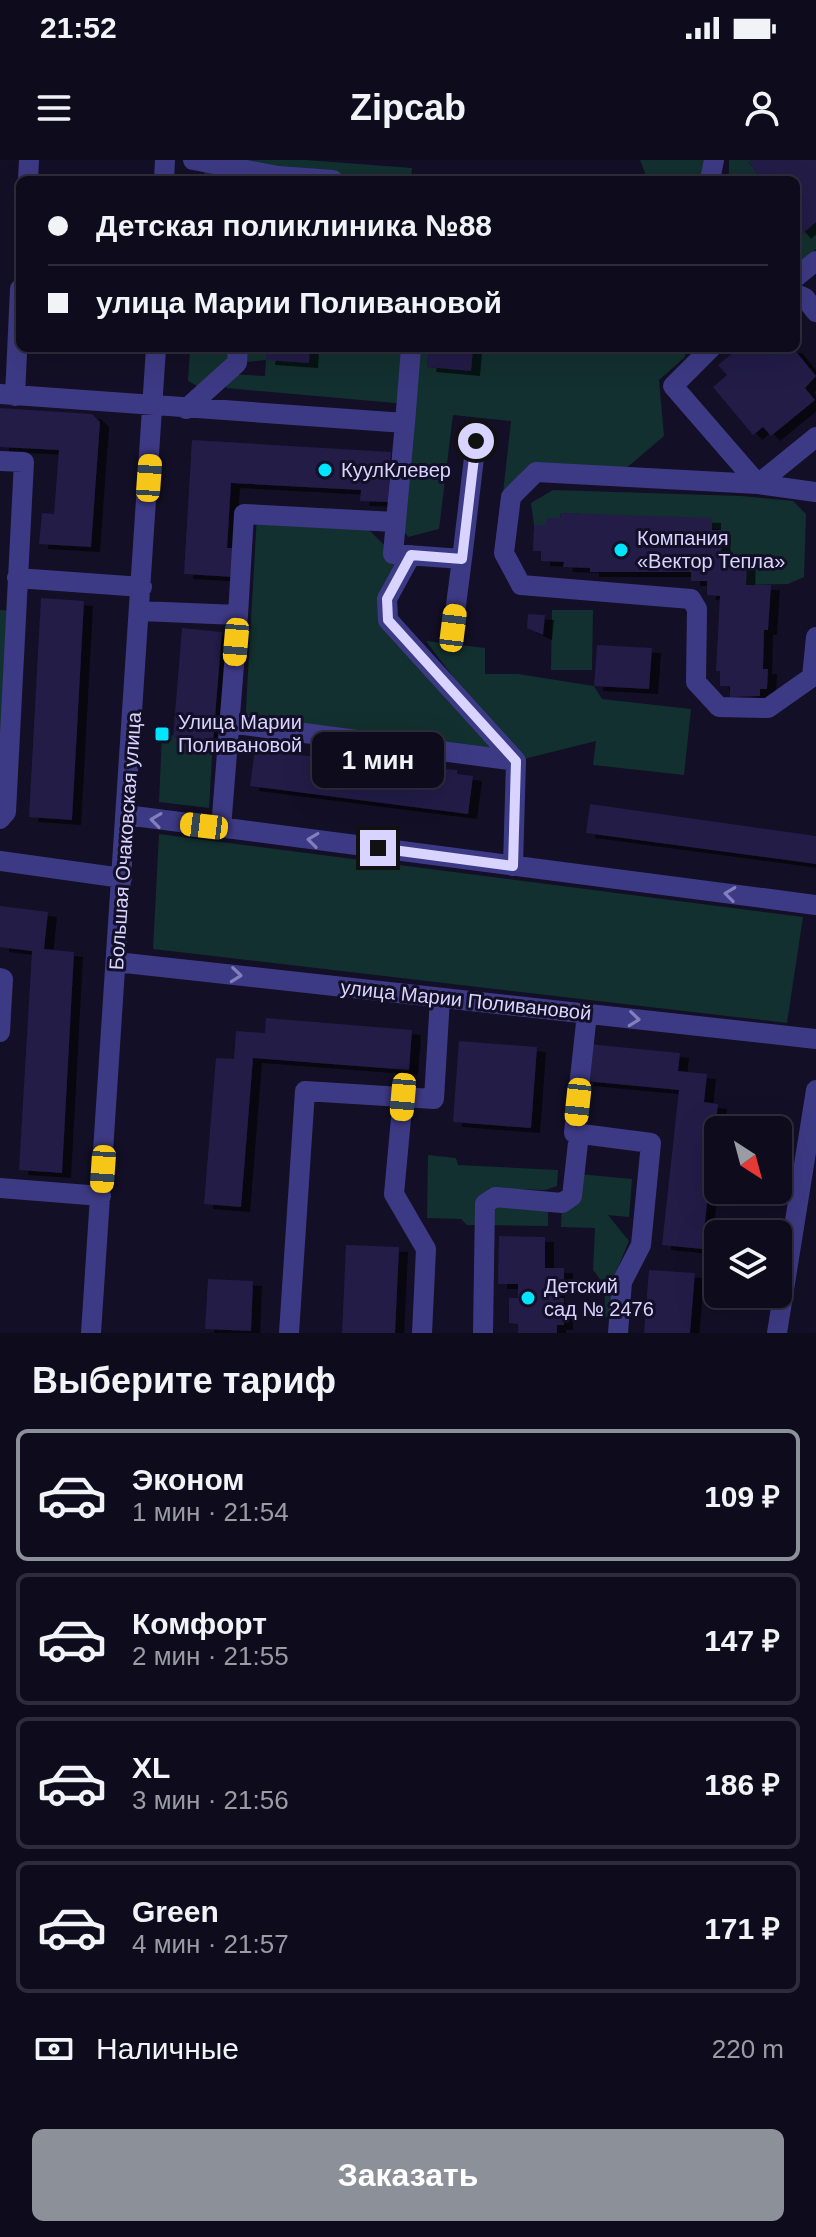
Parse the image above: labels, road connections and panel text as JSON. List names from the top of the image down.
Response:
{
  "streets": {
    "street": ["Большая Очаковская улица", "улица Марии Поливановой"]
  },
  "crossings": [
    ["Большая Очаковская улица", "улица Марии Поливановой"]
  ],
  "places": {
    "other": ["КуулКлевер", "Компания «Вектор Тепла»", "Детский сад № 2476"],
    "transit": ["Улица Марии Поливановой"]
  },
  "north": "bottom right",
  "page": {
    "status": "21:52",
    "header": "Zipcab",
    "banner": ["Детская поликлиника №88", "улица Марии Поливановой"],
    "bubble": "1 мин",
    "heading": "Выберите тариф",
    "list": [
      {
        "name": "Эконом",
        "note": "1 мин · 21:54",
        "value": "109 ₽"
      },
      {
        "name": "Комфорт",
        "note": "2 мин · 21:55",
        "value": "147 ₽"
      },
      {
        "name": "XL",
        "note": "3 мин · 21:56",
        "value": "186 ₽"
      },
      {
        "name": "Green",
        "note": "4 мин · 21:57",
        "value": "171 ₽"
      }
    ],
    "pay": ["Наличные", "220 m"],
    "buttons": "Заказать"
  }
}
